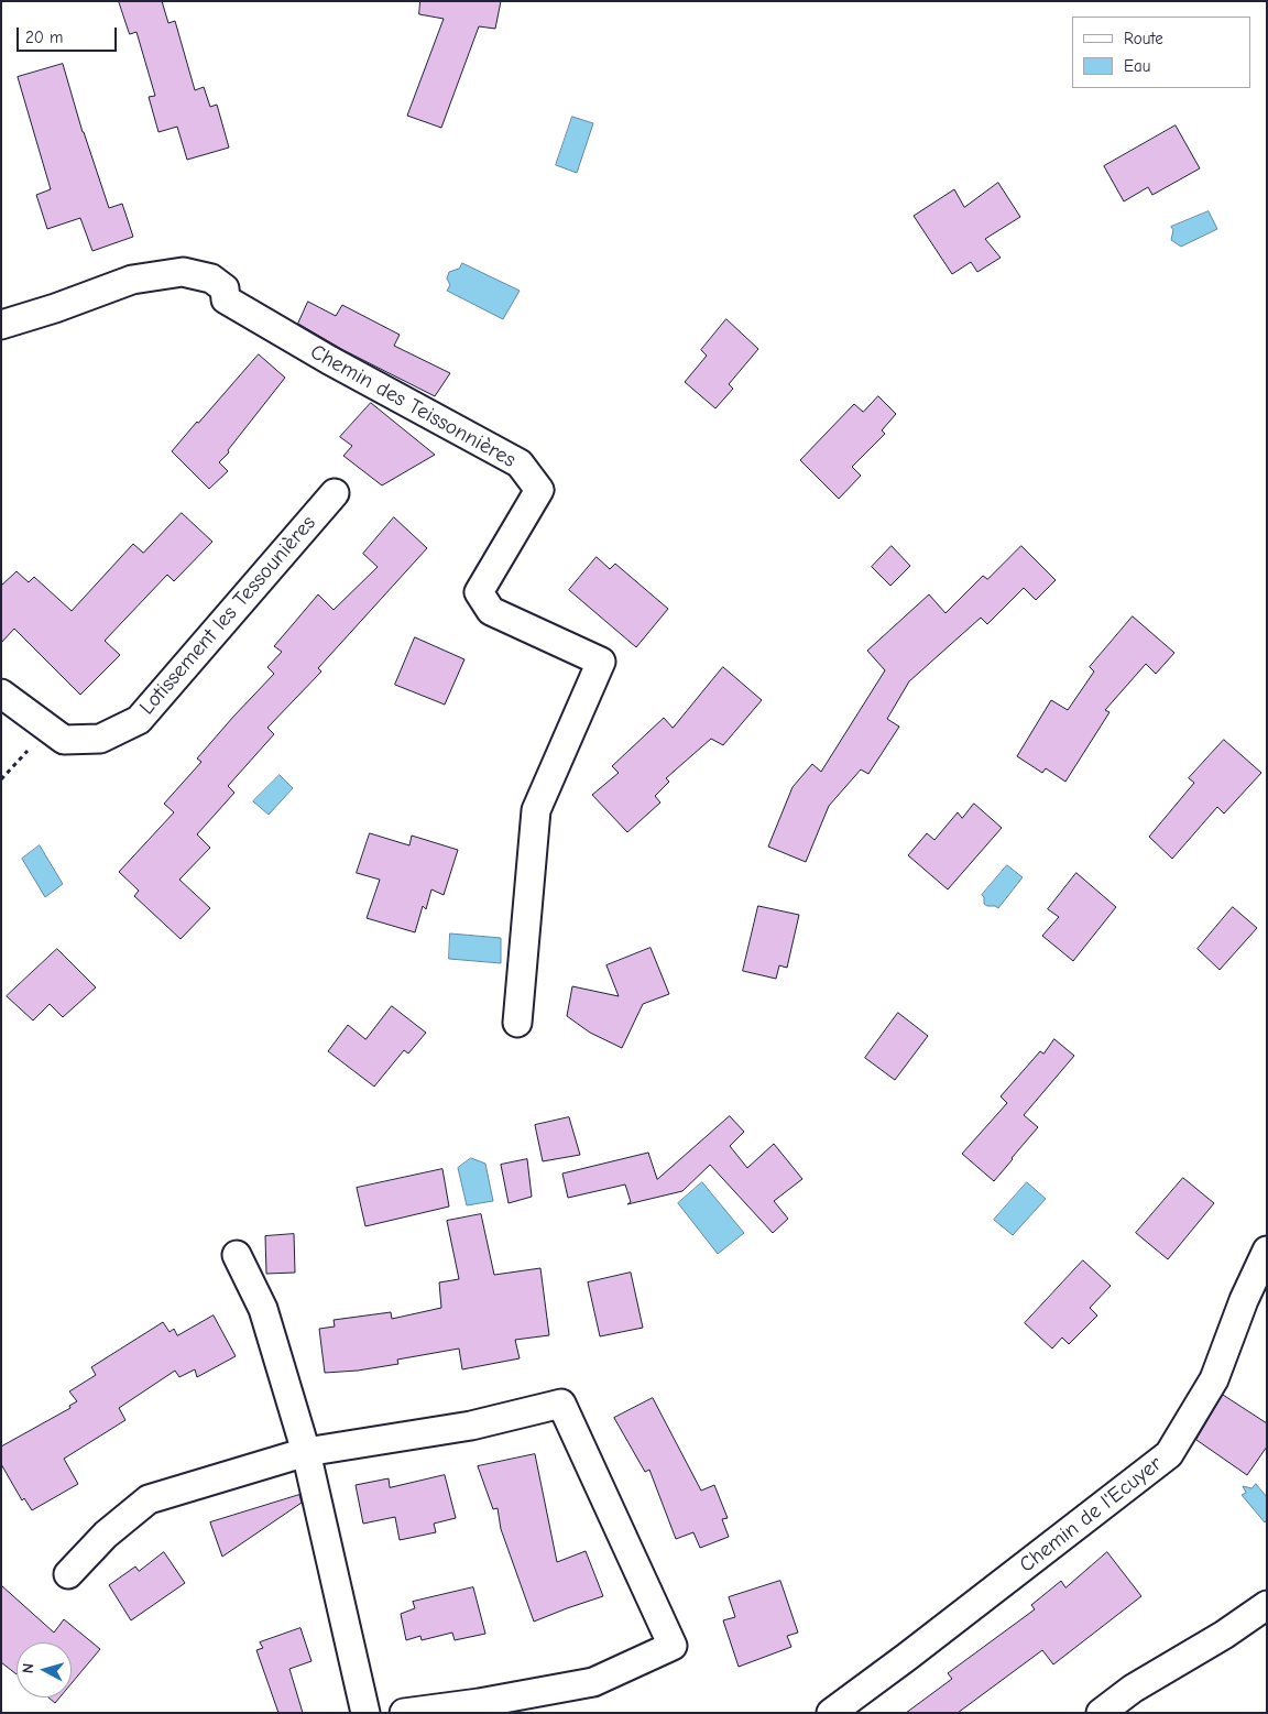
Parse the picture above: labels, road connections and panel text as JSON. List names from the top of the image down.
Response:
{
  "streets": {
    "street": ["Chemin des Teissonnières", "Lotissement les Tessounières", "Chemin de l'Ecuyer"]
  },
  "legend": ["Route", "Eau"],
  "scale_bar": "20 m",
  "north": "left"
}
